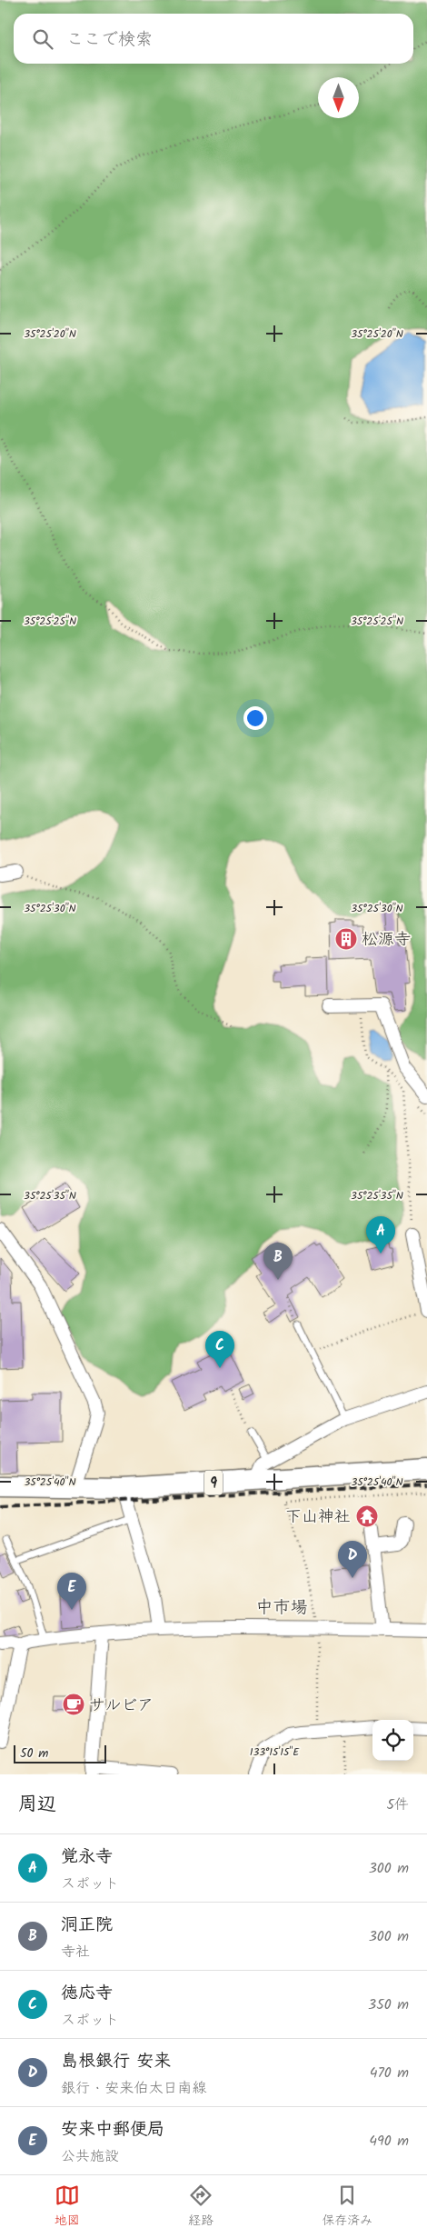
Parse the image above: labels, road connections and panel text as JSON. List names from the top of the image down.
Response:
{
  "streets": {
    "main road": ["9"]
  },
  "districts": ["中市場"],
  "places": {
    "building": ["松源寺"],
    "temple": ["下山神社"],
    "cafe": ["サルビア"]
  },
  "scale_bar": "50 m",
  "north": "bottom",
  "page": {
    "search": "ここで検索",
    "pins": [
      "A",
      "B",
      "C",
      "D",
      "E"
    ],
    "scale": "50 m",
    "heading": ["周辺", "5件"],
    "list": [
      {
        "mark": "A",
        "name": "覚永寺",
        "note": "スポット",
        "value": "300 m"
      },
      {
        "mark": "B",
        "name": "洞正院",
        "note": "寺社",
        "value": "300 m"
      },
      {
        "mark": "C",
        "name": "徳応寺",
        "note": "スポット",
        "value": "350 m"
      },
      {
        "mark": "D",
        "name": "島根銀行 安来",
        "note": "銀行 · 安来伯太日南線",
        "value": "470 m"
      },
      {
        "mark": "E",
        "name": "安来中郵便局",
        "note": "公共施設",
        "value": "490 m"
      }
    ],
    "nav": ["地図", "経路", "保存済み"]
  },
  "coordinates": [
    "35°25'20\"N",
    "35°25'25\"N",
    "35°25'30\"N",
    "35°25'35\"N",
    "35°25'40\"N",
    "133°15'15\"E"
  ]
}
